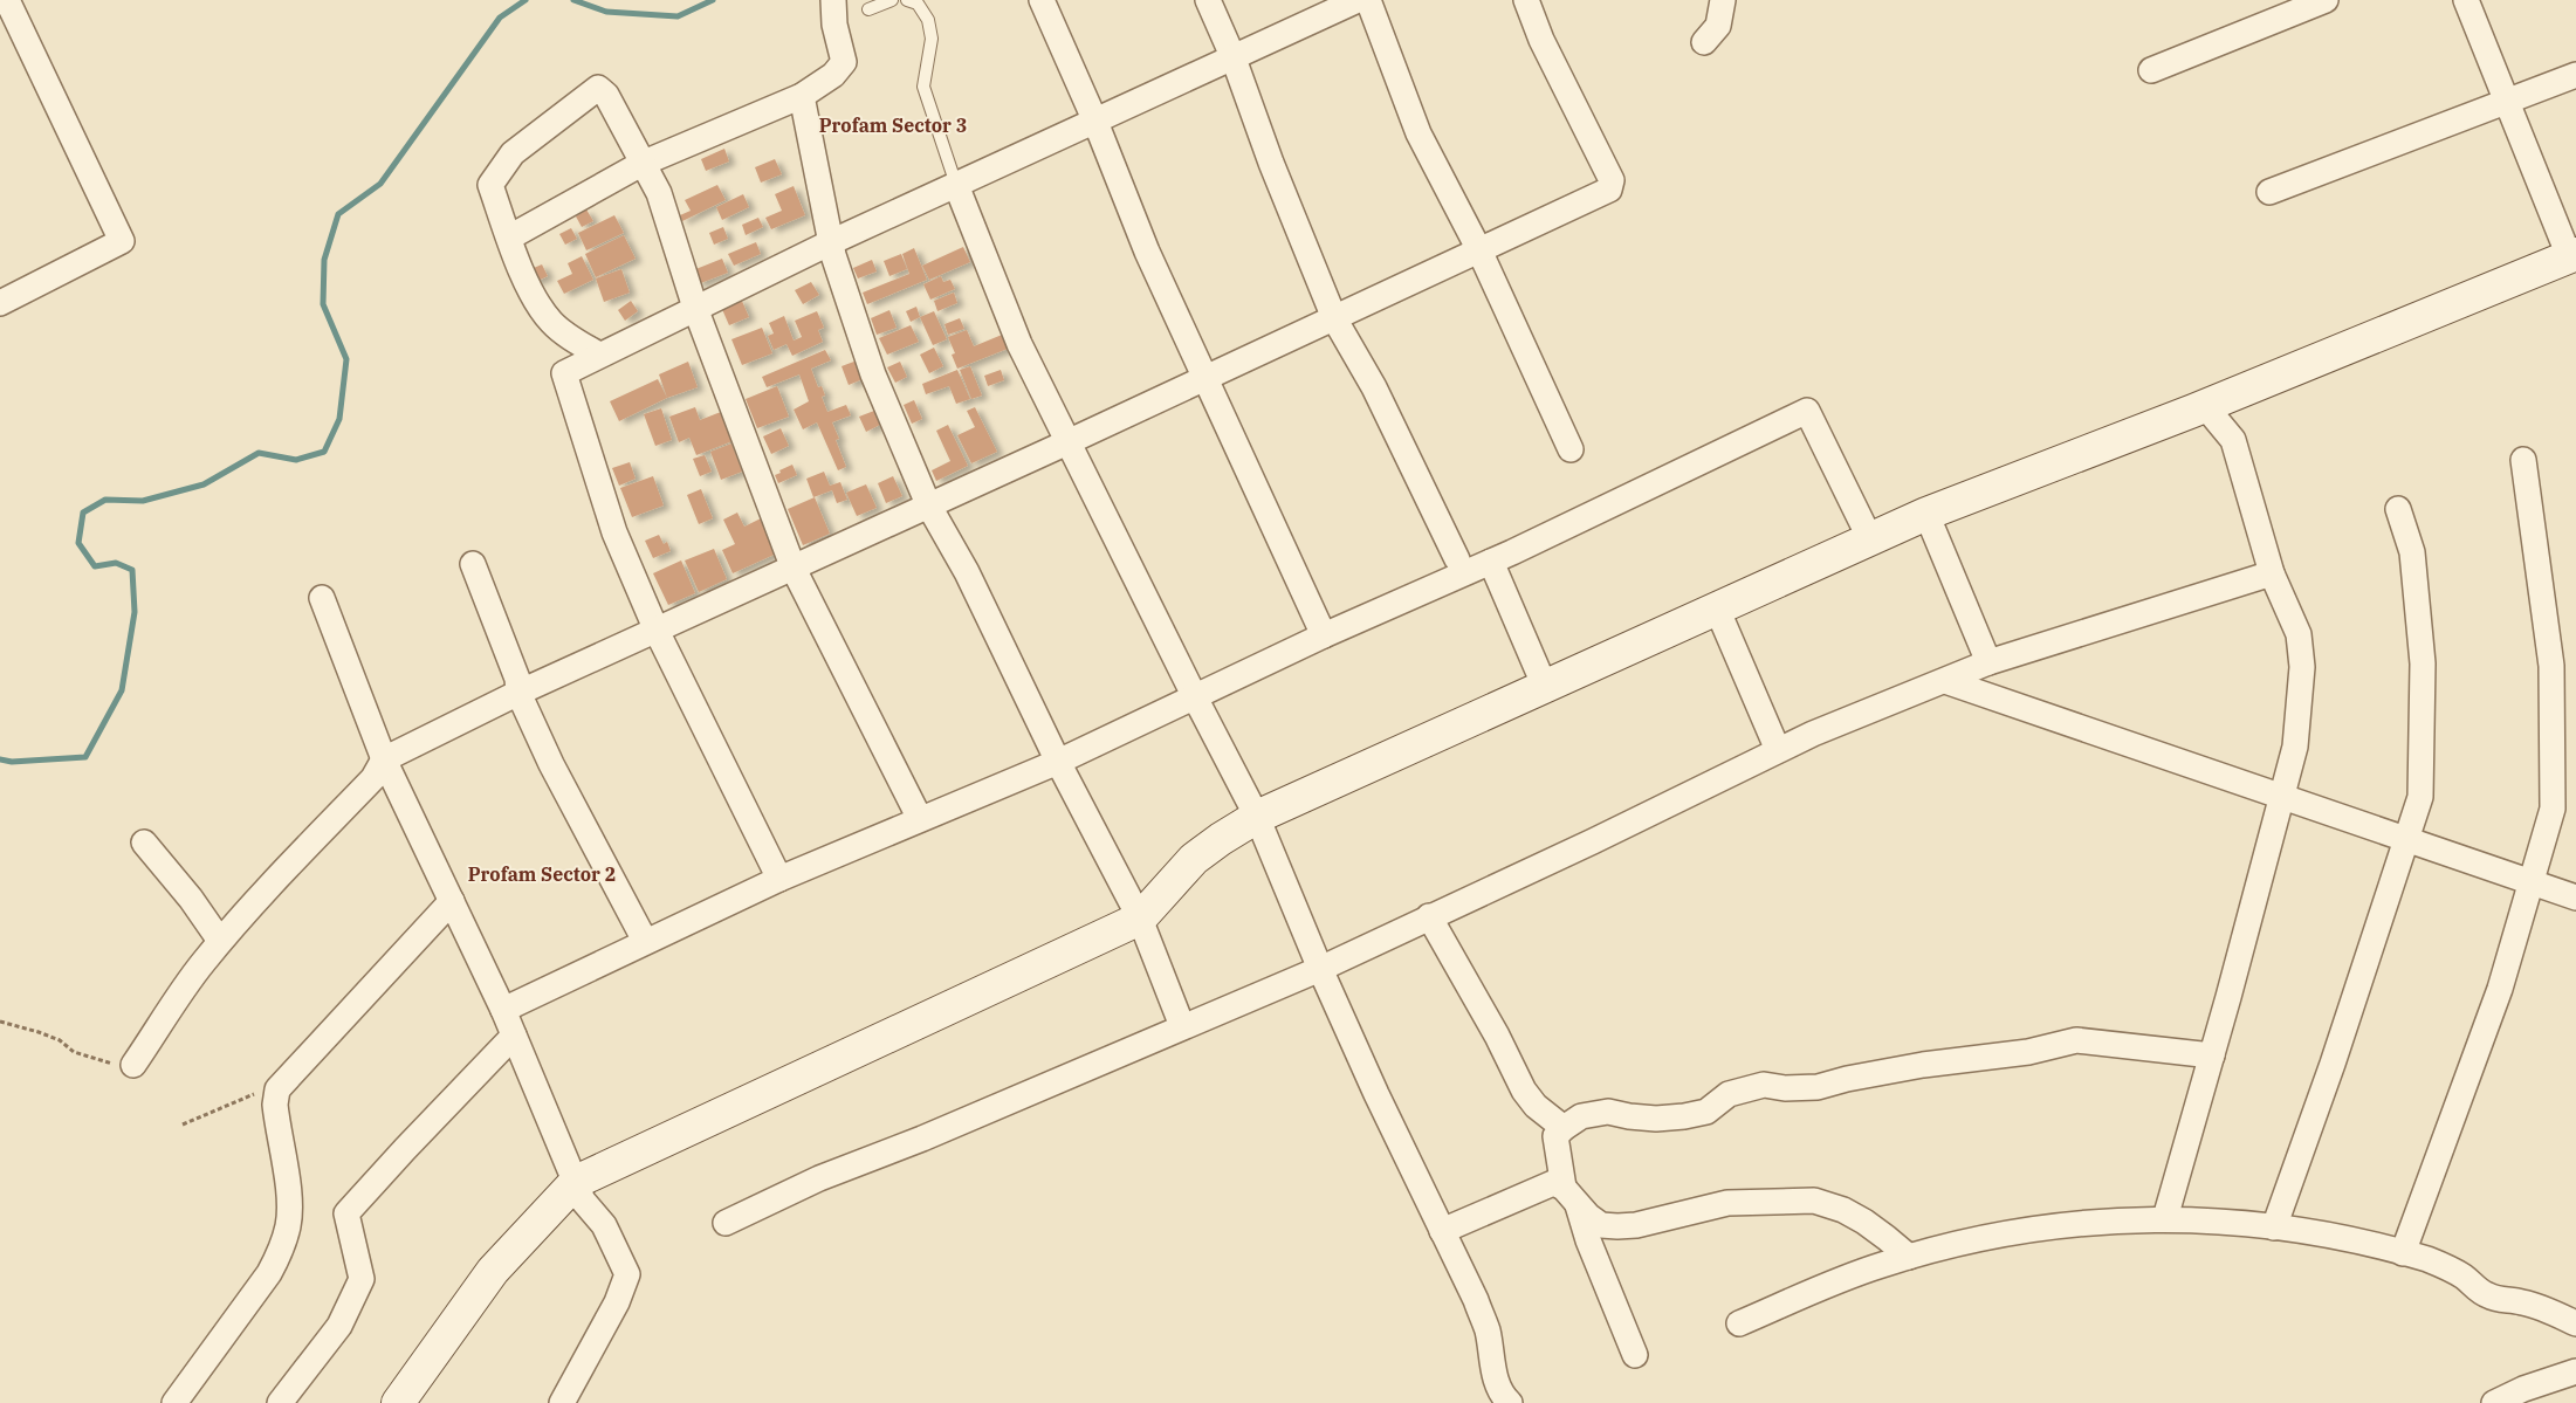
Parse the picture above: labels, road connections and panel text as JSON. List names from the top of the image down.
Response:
{
  "districts": ["Profam Sector 3", "Profam Sector 2"]
}
